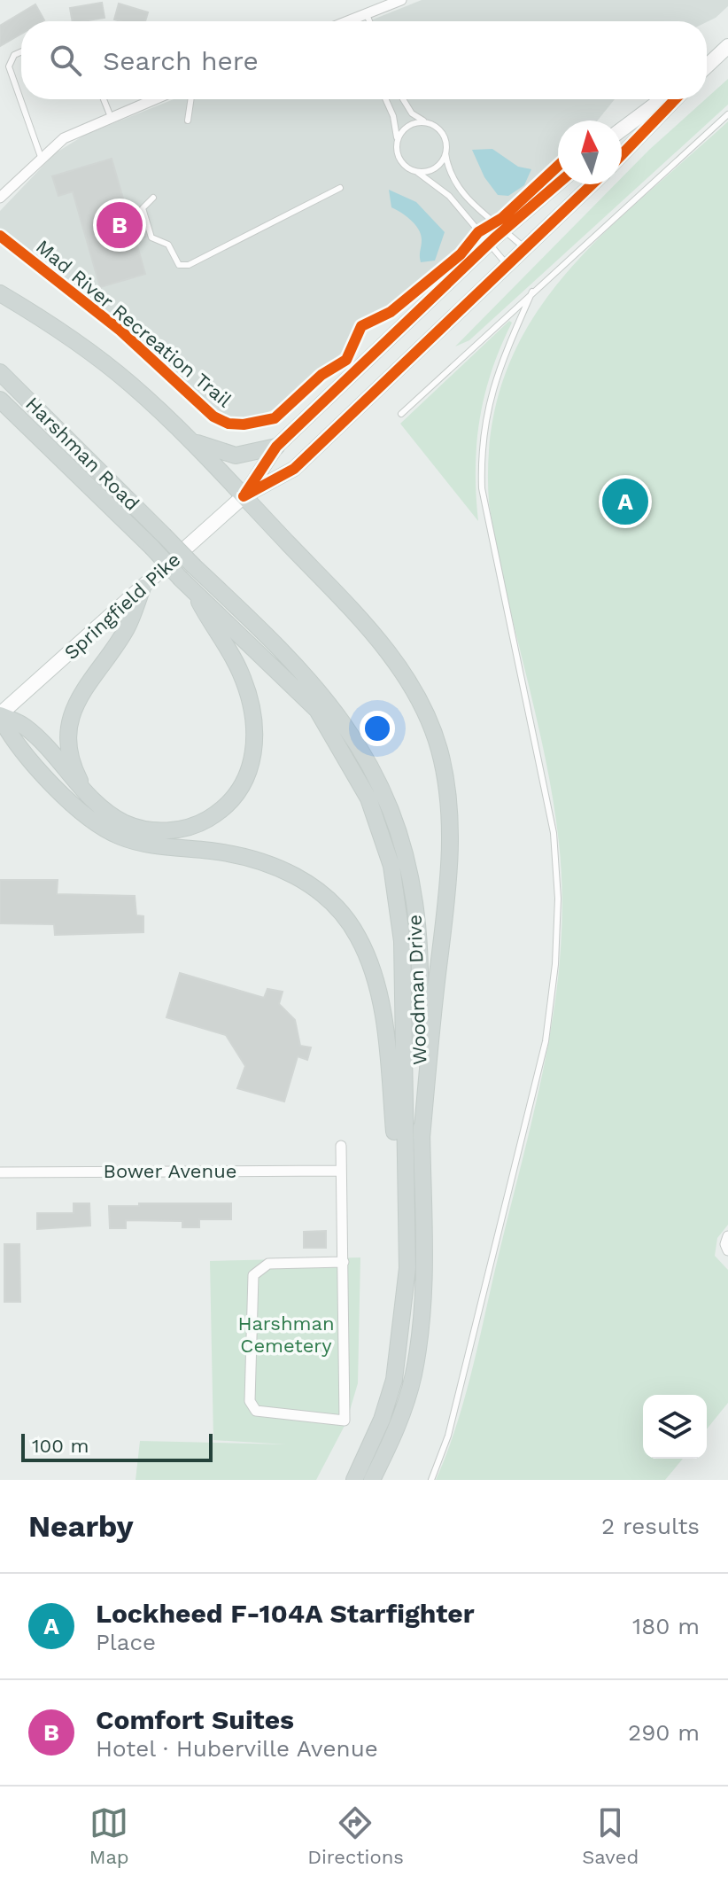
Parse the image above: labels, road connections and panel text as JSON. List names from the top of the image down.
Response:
{
  "streets": {
    "main road": ["Harshman Road", "Springfield Pike", "Woodman Drive"],
    "street": ["Bower Avenue"],
    "cycle path": ["Mad River Recreation Trail"]
  },
  "crossings": [
    ["Harshman Road", "Woodman Drive"]
  ],
  "parks": ["Harshman Cemetery"],
  "scale_bar": "100 m",
  "north": "top",
  "page": {
    "search": "Search here",
    "pins": ["B", "A"],
    "scale": "100 m",
    "heading": ["Nearby", "2 results"],
    "list": [
      {
        "mark": "A",
        "name": "Lockheed F-104A Starfighter",
        "note": "Place",
        "value": "180 m"
      },
      {
        "mark": "B",
        "name": "Comfort Suites",
        "note": "Hotel · Huberville Avenue",
        "value": "290 m"
      }
    ],
    "nav": ["Map", "Directions", "Saved"]
  }
}
